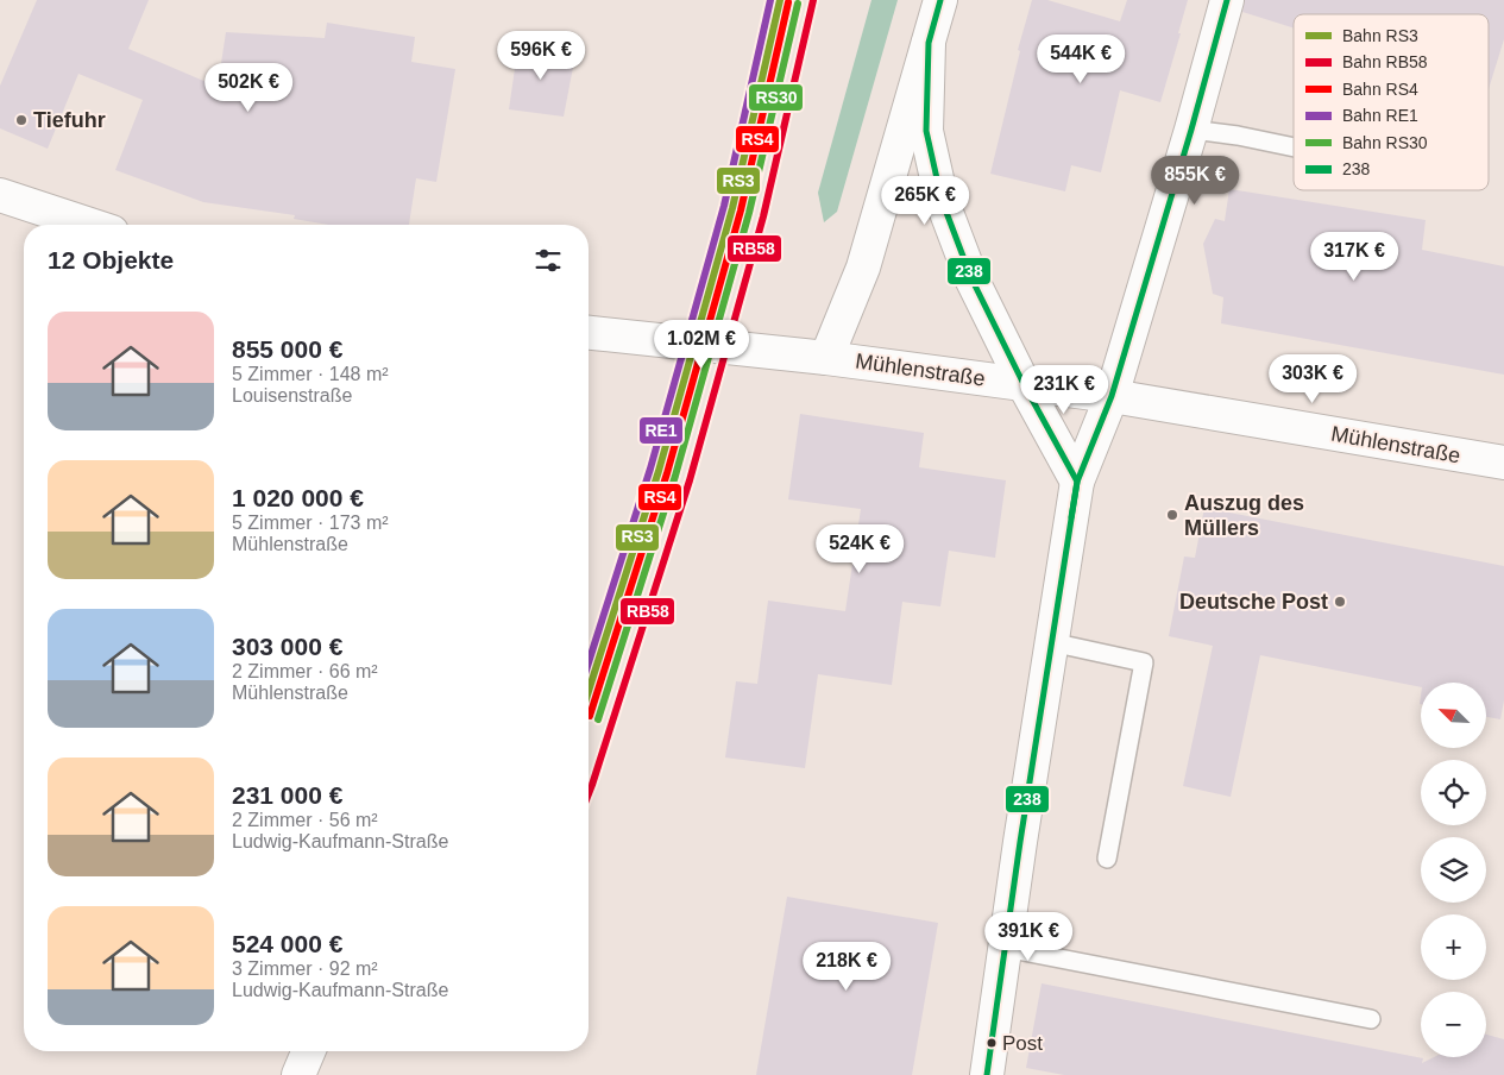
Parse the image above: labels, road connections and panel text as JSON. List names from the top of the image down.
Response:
{
  "streets": {
    "street": ["Mühlenstraße"]
  },
  "places": [
    "Tiefuhr",
    "Auszug des Müllers",
    "Deutsche Post",
    "Post"
  ],
  "lines": [
    "rail line RS3",
    "rail line RB58",
    "rail line RE1",
    "transit line 238",
    "rail line RS4",
    "rail line RS30"
  ],
  "legend": [
    "Bahn RS3",
    "Bahn RB58",
    "Bahn RS4",
    "Bahn RE1",
    "Bahn RS30",
    "238"
  ],
  "north": "top left",
  "page": {
    "price": [
      "596K €",
      "544K €",
      "502K €",
      "855K €",
      "265K €",
      "317K €",
      "1.02M €",
      "303K €",
      "231K €",
      "524K €",
      "391K €",
      "218K €"
    ],
    "heading": "12 Objekte",
    "list": [
      {
        "name": "855 000 €",
        "note": "5 Zimmer · 148 m² · Louisenstraße"
      },
      {
        "name": "1 020 000 €",
        "note": "5 Zimmer · 173 m² · Mühlenstraße"
      },
      {
        "name": "303 000 €",
        "note": "2 Zimmer · 66 m² · Mühlenstraße"
      },
      {
        "name": "231 000 €",
        "note": "2 Zimmer · 56 m² · Ludwig-Kaufmann-Straße"
      },
      {
        "name": "524 000 €",
        "note": "3 Zimmer · 92 m² · Ludwig-Kaufmann-Straße"
      }
    ],
    "map_buttons": ["+", "−"]
  }
}
